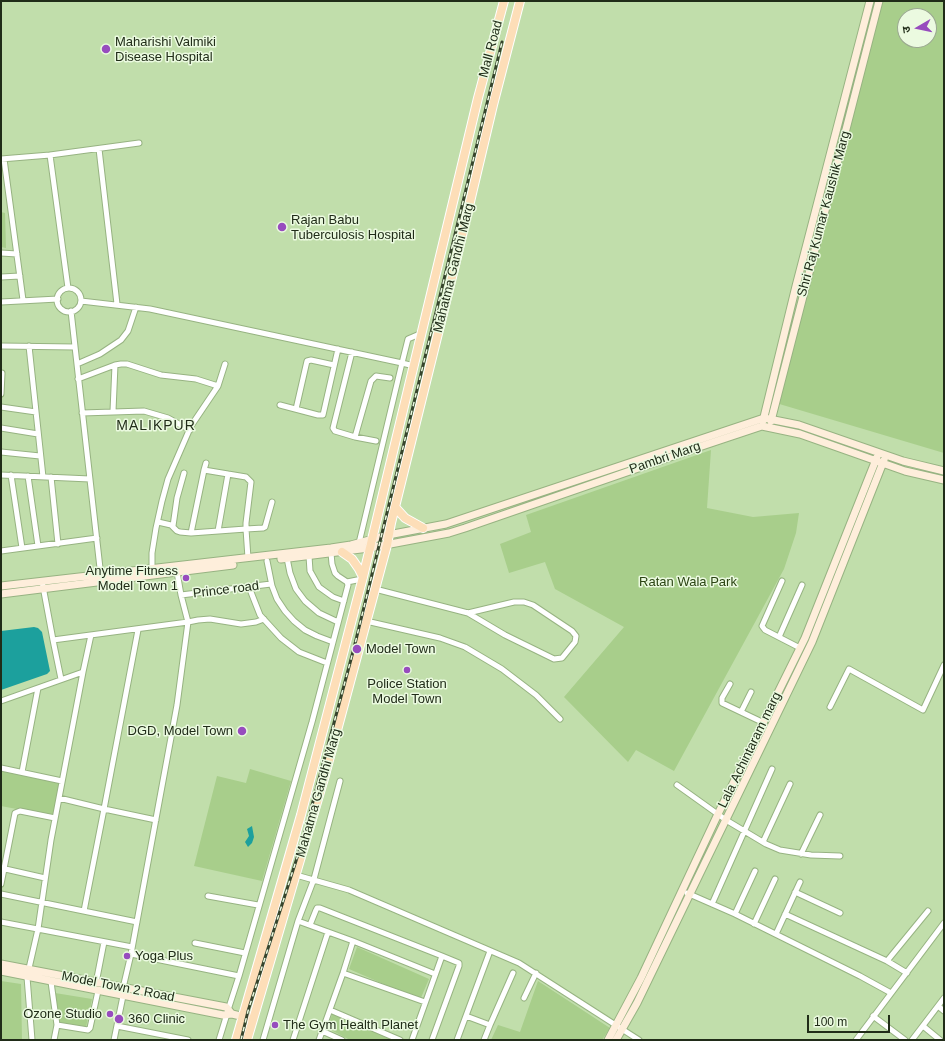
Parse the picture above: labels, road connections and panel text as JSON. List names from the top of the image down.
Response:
{
  "streets": {
    "main road": ["Mall Road", "Mahatma Gandhi Marg"],
    "street": [
      "Shri Raj Kumar Kaushik Marg",
      "Pambri Marg",
      "Prince road",
      "Lala Achintaram marg",
      "Model Town 2 Road"
    ]
  },
  "crossings": [
    ["Mall Road", "Mahatma Gandhi Marg"],
    ["Shri Raj Kumar Kaushik Marg", "Pambri Marg"],
    ["Mahatma Gandhi Marg", "Pambri Marg"],
    ["Mahatma Gandhi Marg", "Model Town 2 Road"],
    ["Pambri Marg", "Lala Achintaram marg"]
  ],
  "districts": ["MALIKPUR"],
  "parks": ["Ratan Wala Park"],
  "places": [
    "Maharishi Valmiki Disease Hospital",
    "Rajan Babu Tuberculosis Hospital",
    "Anytime Fitness Model Town 1",
    "Model Town",
    "Police Station Model Town",
    "DGD, Model Town",
    "Yoga Plus",
    "Ozone Studio",
    "360 Clinic",
    "The Gym Health Planet"
  ],
  "scale_bar": "100 m",
  "north": "left"
}
